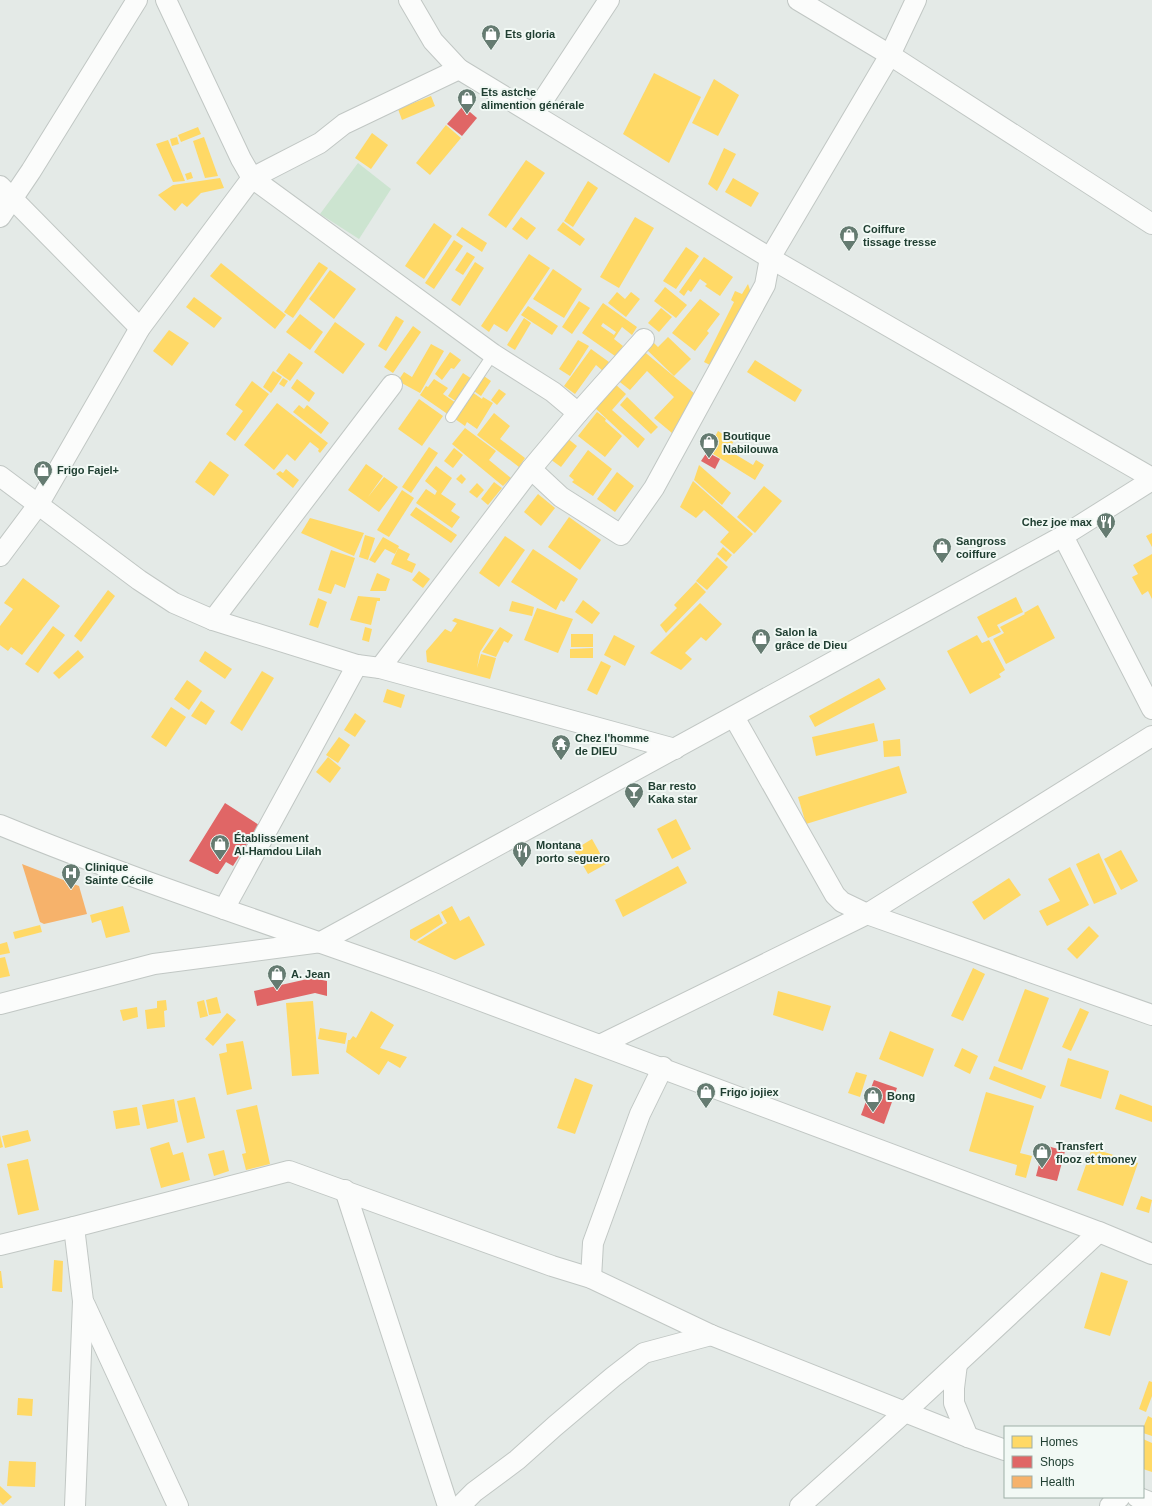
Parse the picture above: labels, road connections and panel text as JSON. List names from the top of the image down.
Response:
{
  "places": {
    "shop": [
      "Ets gloria",
      "Ets astche alimention générale",
      "Coiffure tissage tresse",
      "Boutique Nabilouwa",
      "Frigo Fajel+",
      "Sangross coiffure",
      "Salon la grâce de Dieu",
      "Établissement Al-Hamdou Lilah",
      "A. Jean",
      "Frigo jojiex",
      "Bong",
      "Transfert flooz et tmoney"
    ],
    "restaurant": ["Chez joe max", "Montana porto seguero"],
    "temple": ["Chez l'homme de DIEU"],
    "bar": ["Bar resto Kaka star"],
    "hospital": ["Clinique Sainte Cécile"]
  },
  "legend": ["Homes", "Shops", "Health"]
}
